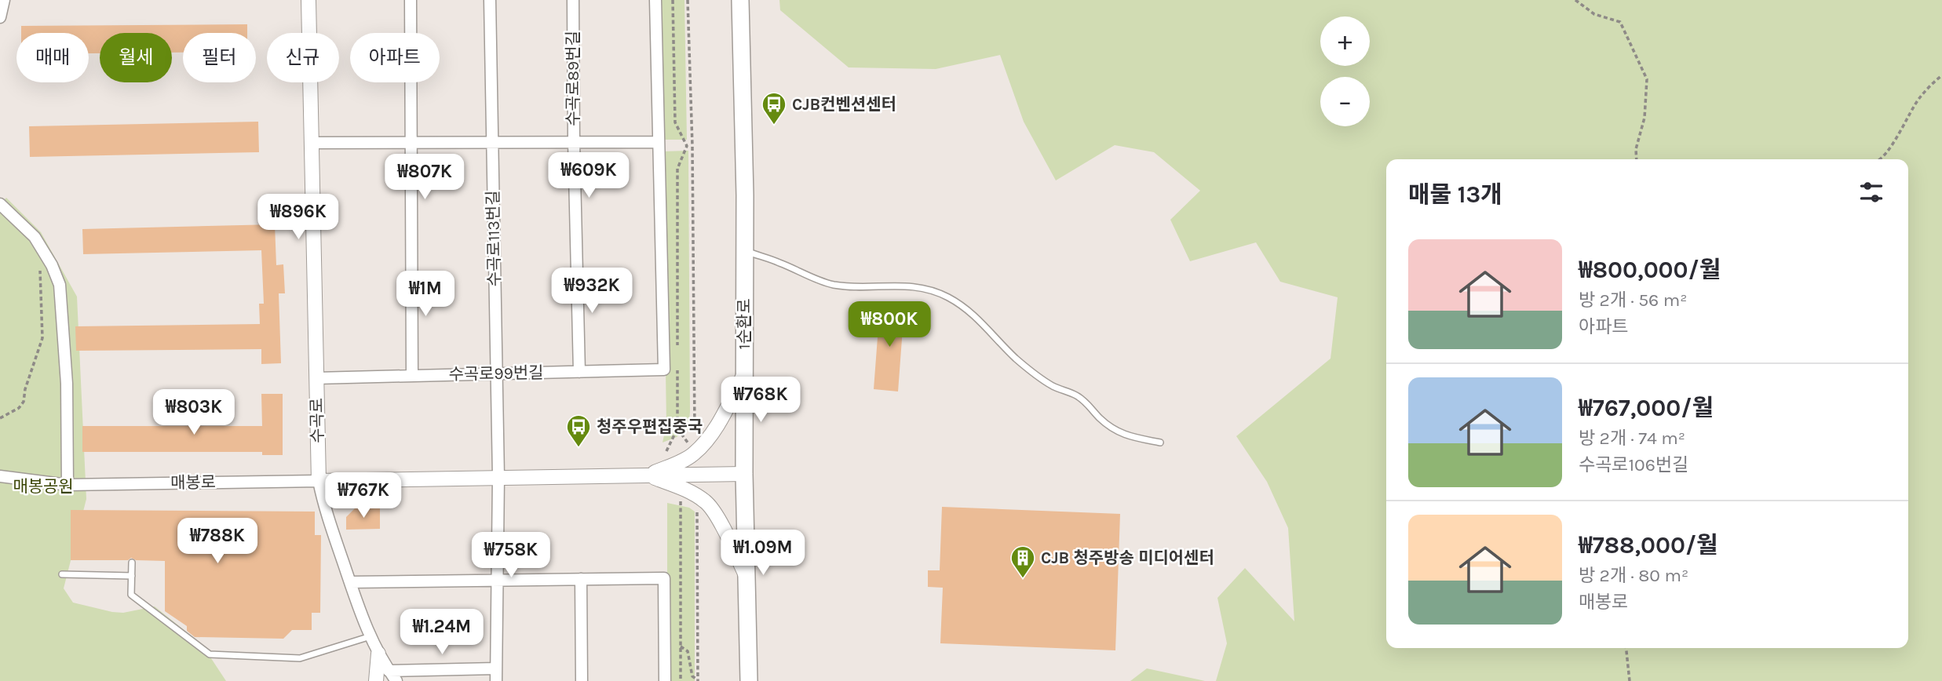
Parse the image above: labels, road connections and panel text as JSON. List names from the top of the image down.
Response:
{
  "streets": {
    "main road": ["1순환로"],
    "street": [
      "수곡로89번길",
      "수곡로113번길",
      "수곡로99번길",
      "수곡로",
      "매봉로"
    ]
  },
  "crossings": [
    ["수곡로89번길", "수곡로113번길"],
    ["수곡로89번길", "수곡로99번길"],
    ["수곡로89번길", "수곡로"],
    ["수곡로113번길", "수곡로99번길"],
    ["수곡로99번길", "수곡로"],
    ["수곡로", "매봉로"]
  ],
  "parks": ["매봉공원"],
  "places": {
    "bus stop": ["CJB컨벤션센터", "청주우편집중국"],
    "building": ["CJB 청주방송 미디어센터"]
  },
  "page": {
    "map_buttons": ["+", "−"],
    "chip": [
      "매매",
      "월세",
      "필터",
      "신규",
      "아파트"
    ],
    "price": [
      "₩609K",
      "₩807K",
      "₩896K",
      "₩932K",
      "₩1M",
      "₩800K",
      "₩768K",
      "₩803K",
      "₩767K",
      "₩788K",
      "₩1.09M",
      "₩758K",
      "₩1.24M"
    ],
    "heading": "매물 13개",
    "list": [
      {
        "name": "₩800,000/월",
        "note": "방 2개 · 56 m² · 아파트"
      },
      {
        "name": "₩767,000/월",
        "note": "방 2개 · 74 m² · 수곡로106번길"
      },
      {
        "name": "₩788,000/월",
        "note": "방 2개 · 80 m² · 매봉로"
      }
    ]
  }
}
